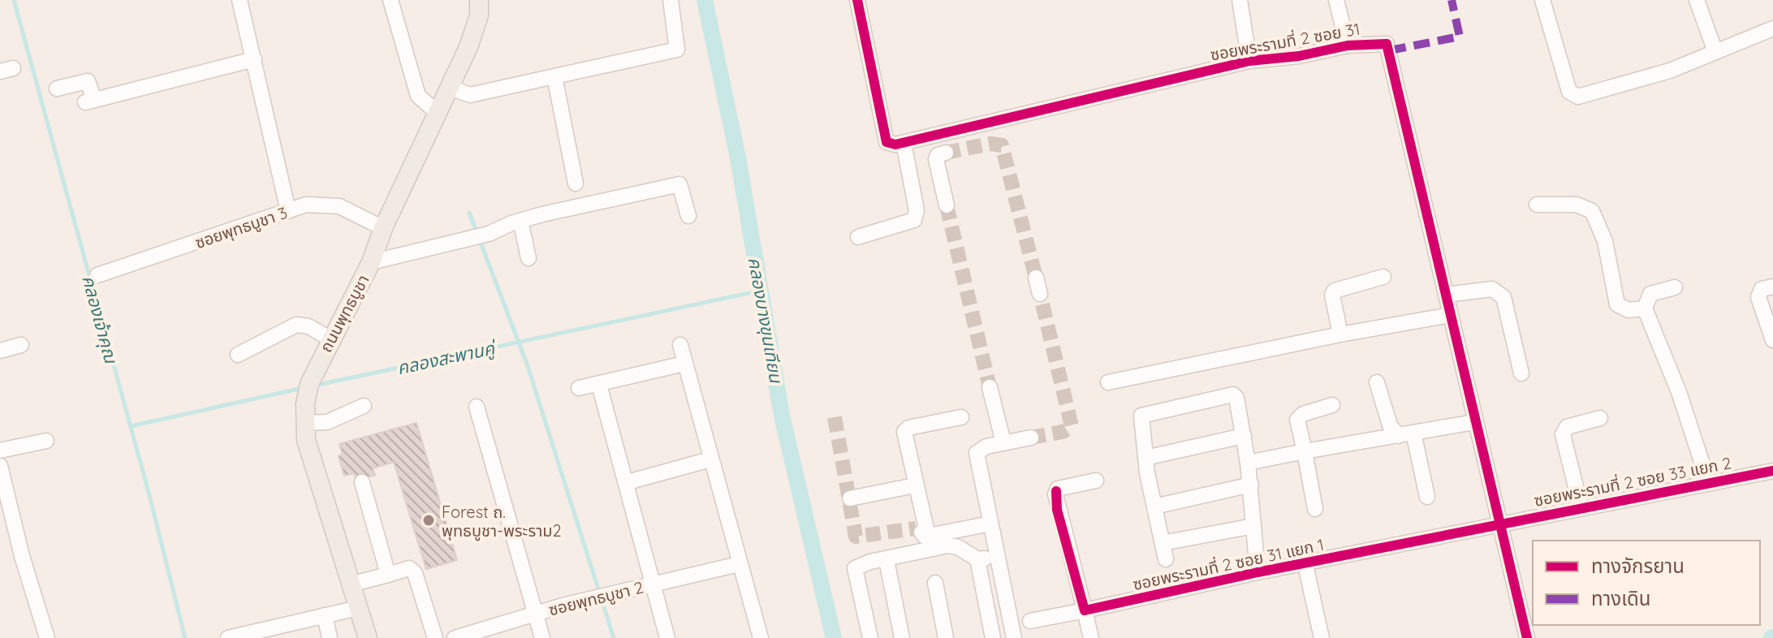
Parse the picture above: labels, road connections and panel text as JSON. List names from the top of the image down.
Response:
{
  "streets": {
    "main road": ["ถนนพุทธบูชา"],
    "street": [
      "ซอยพระรามที่ 2 ซอย 31",
      "ซอยพุทธบูชา 3",
      "ซอยพระรามที่ 2 ซอย 33 แยก 2",
      "ซอยพระรามที่ 2 ซอย 31 แยก 1",
      "ซอยพุทธบูชา 2"
    ]
  },
  "crossings": [
    ["ซอยพระรามที่ 2 ซอย 31", "ซอยพระรามที่ 2 ซอย 33 แยก 2"],
    ["ซอยพระรามที่ 2 ซอย 31", "ซอยพระรามที่ 2 ซอย 31 แยก 1"],
    ["ซอยพุทธบูชา 3", "ถนนพุทธบูชา"],
    ["ซอยพระรามที่ 2 ซอย 33 แยก 2", "ซอยพระรามที่ 2 ซอย 31 แยก 1"]
  ],
  "water": ["คลองเจ้าคุณ", "คลองบางขุนเทียน", "คลองสะพานคู่"],
  "places": ["Forest ถ. พุทธบูชา-พระราม2"],
  "legend": ["ทางจักรยาน", "ทางเดิน"]
}
